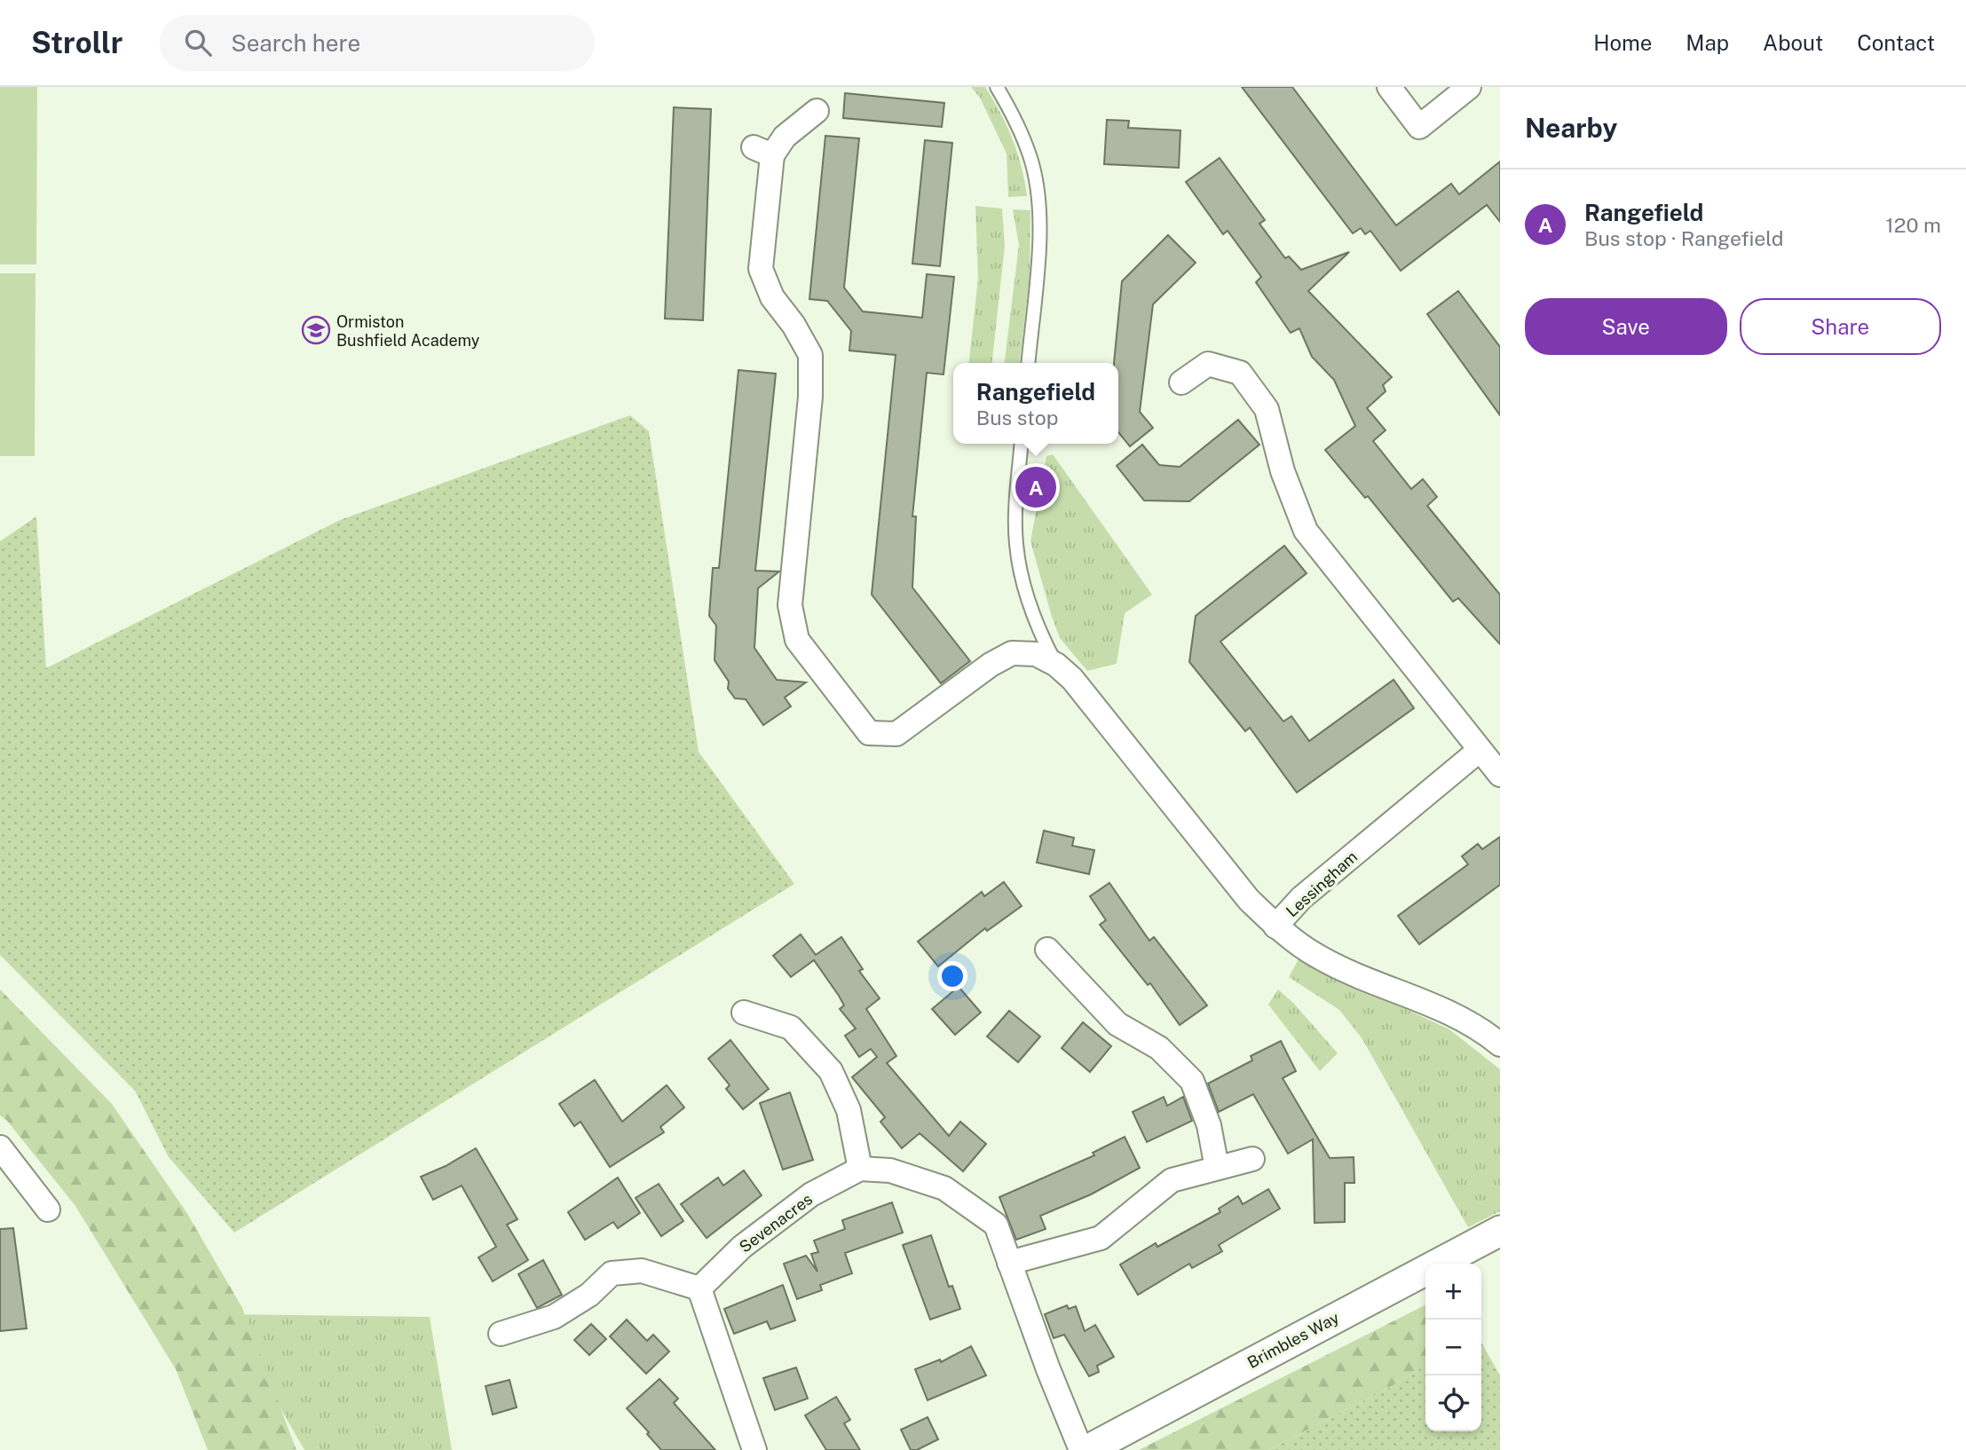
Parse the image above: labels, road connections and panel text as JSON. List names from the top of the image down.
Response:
{
  "streets": {
    "street": ["Lessingham", "Sevenacres", "Brimbles Way"]
  },
  "places": {
    "school or university": ["Ormiston Bushfield Academy"]
  },
  "page": {
    "header": "Strollr",
    "search": "Search here",
    "nav": [
      "Home",
      "Map",
      "About",
      "Contact"
    ],
    "heading": "Nearby",
    "list": [
      {
        "mark": "A",
        "name": "Rangefield",
        "note": "Bus stop · Rangefield",
        "value": "120 m"
      }
    ],
    "buttons": ["Save", "Share"],
    "popup": ["Rangefield", "Bus stop"],
    "pins": "A",
    "map_buttons": ["+", "−"]
  }
}
